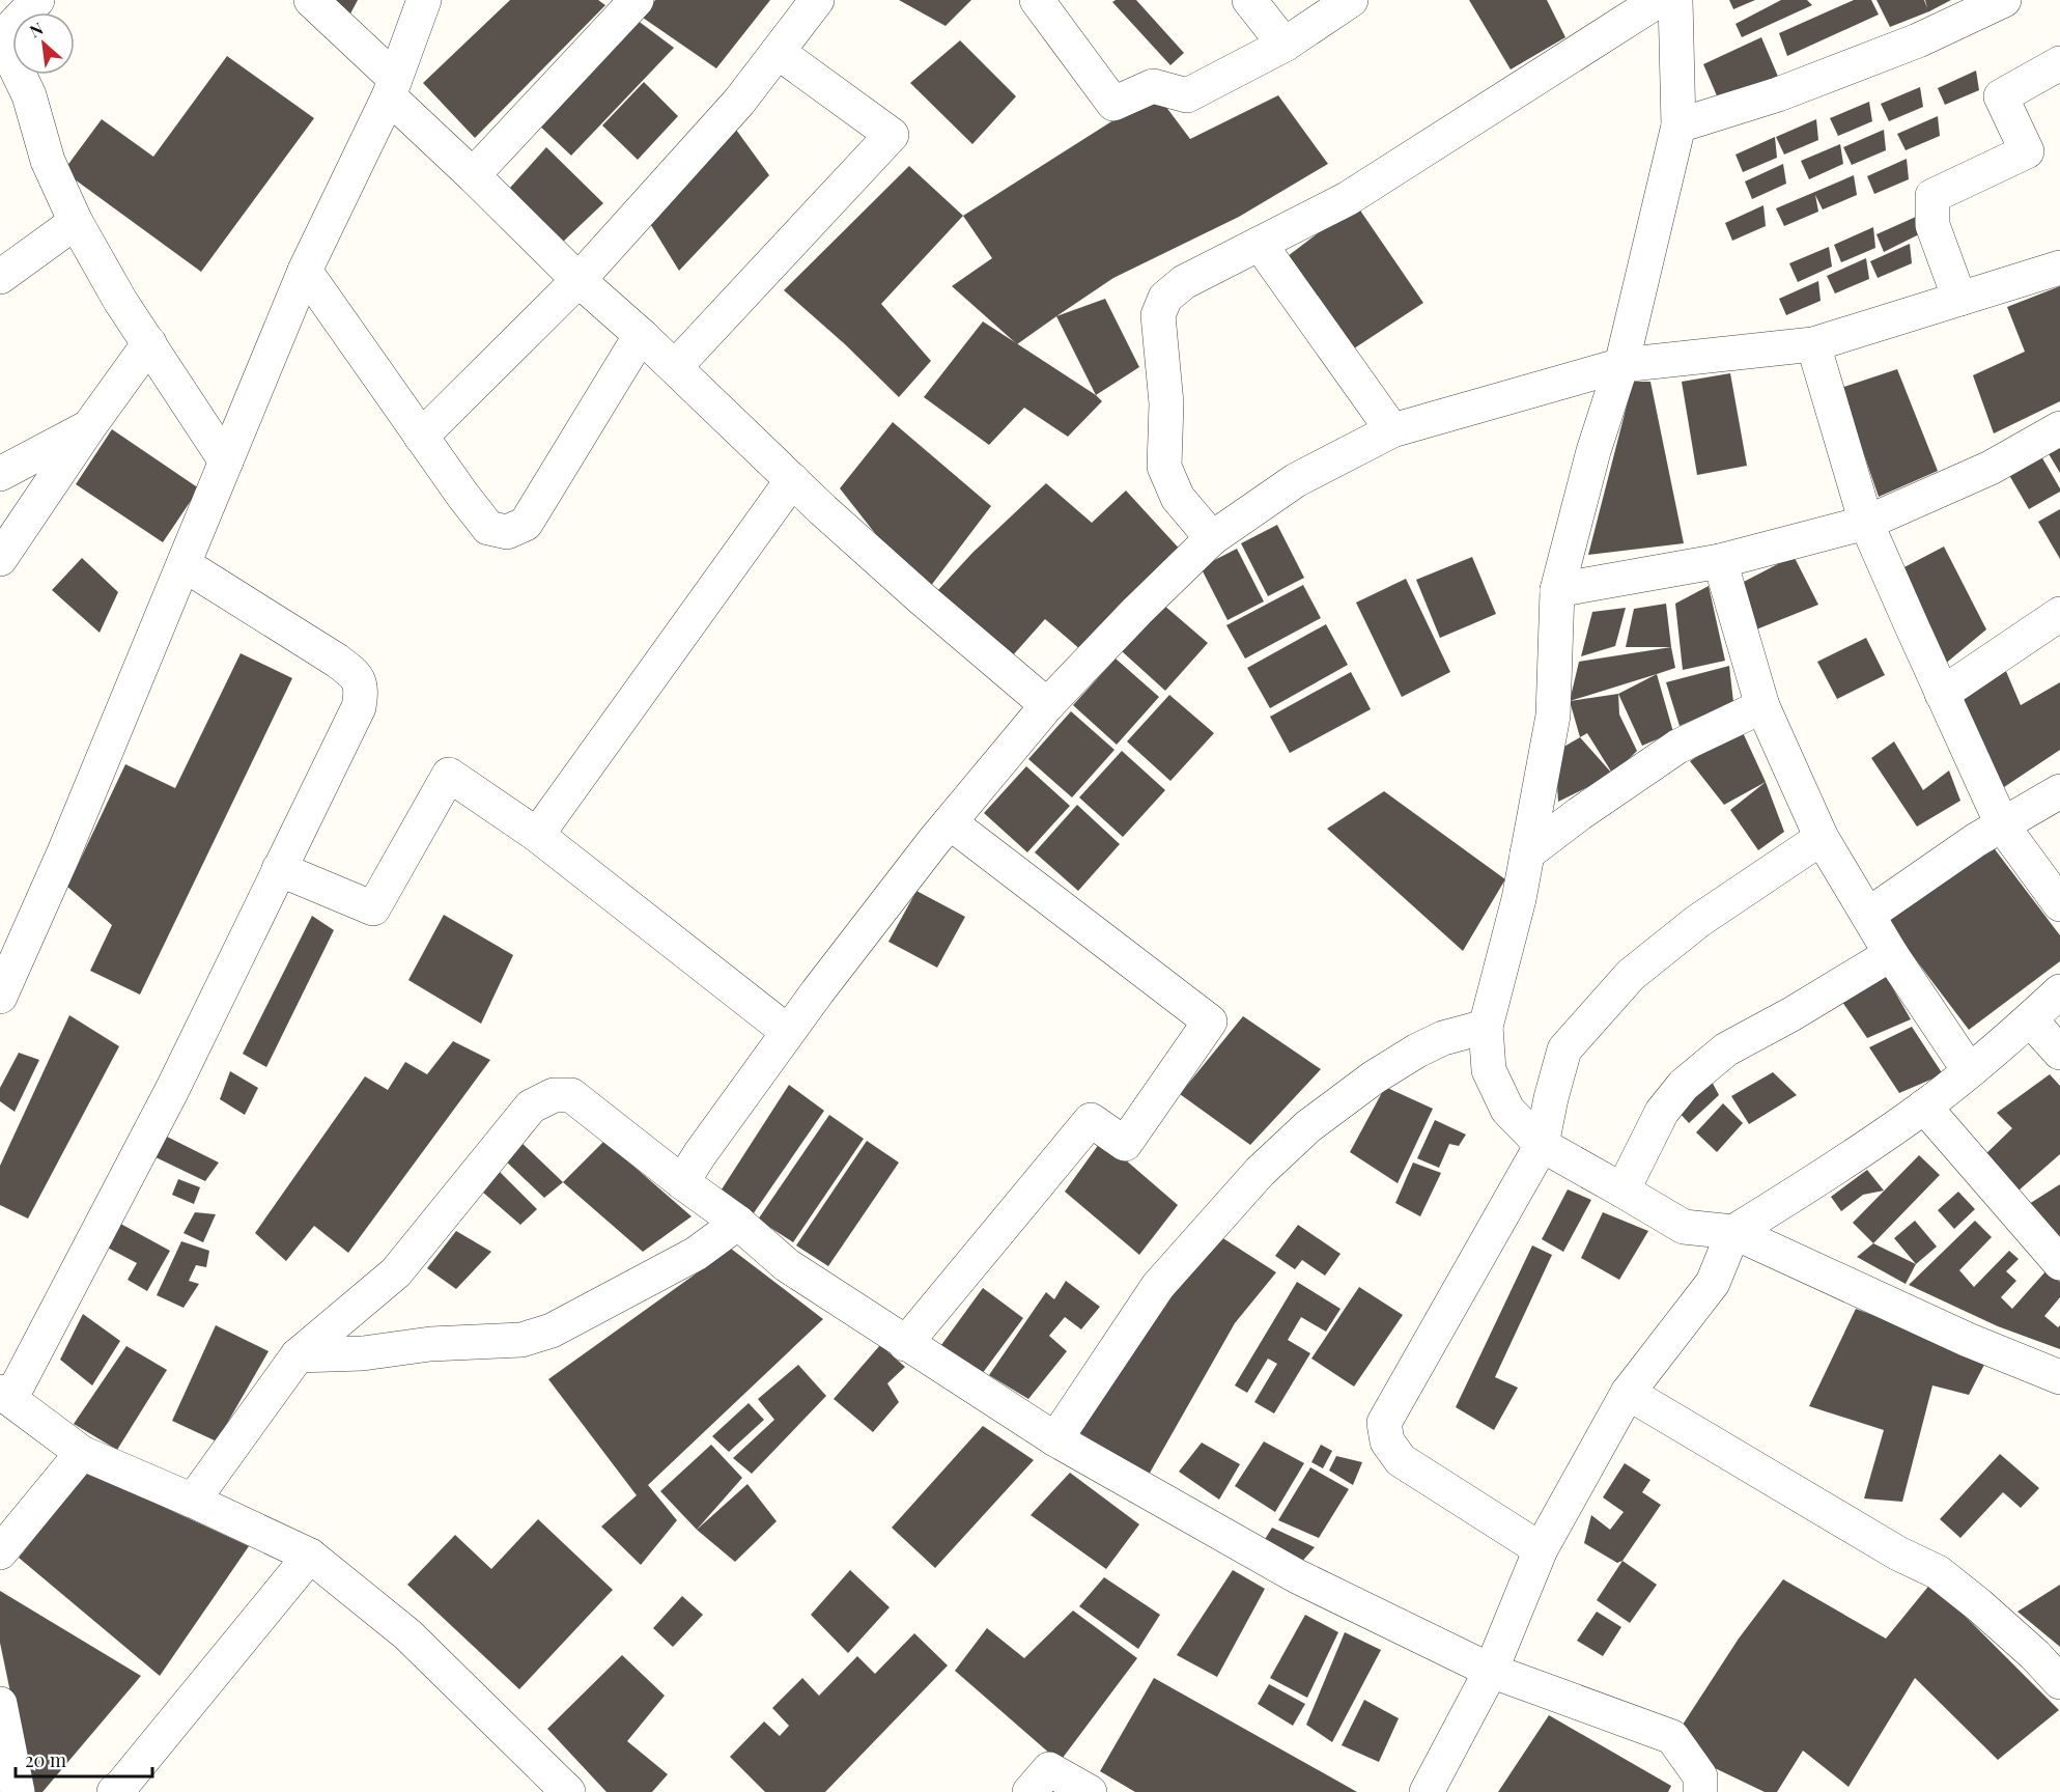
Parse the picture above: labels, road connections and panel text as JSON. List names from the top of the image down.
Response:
{
  "scale_bar": "20 m",
  "north": "top left"
}
